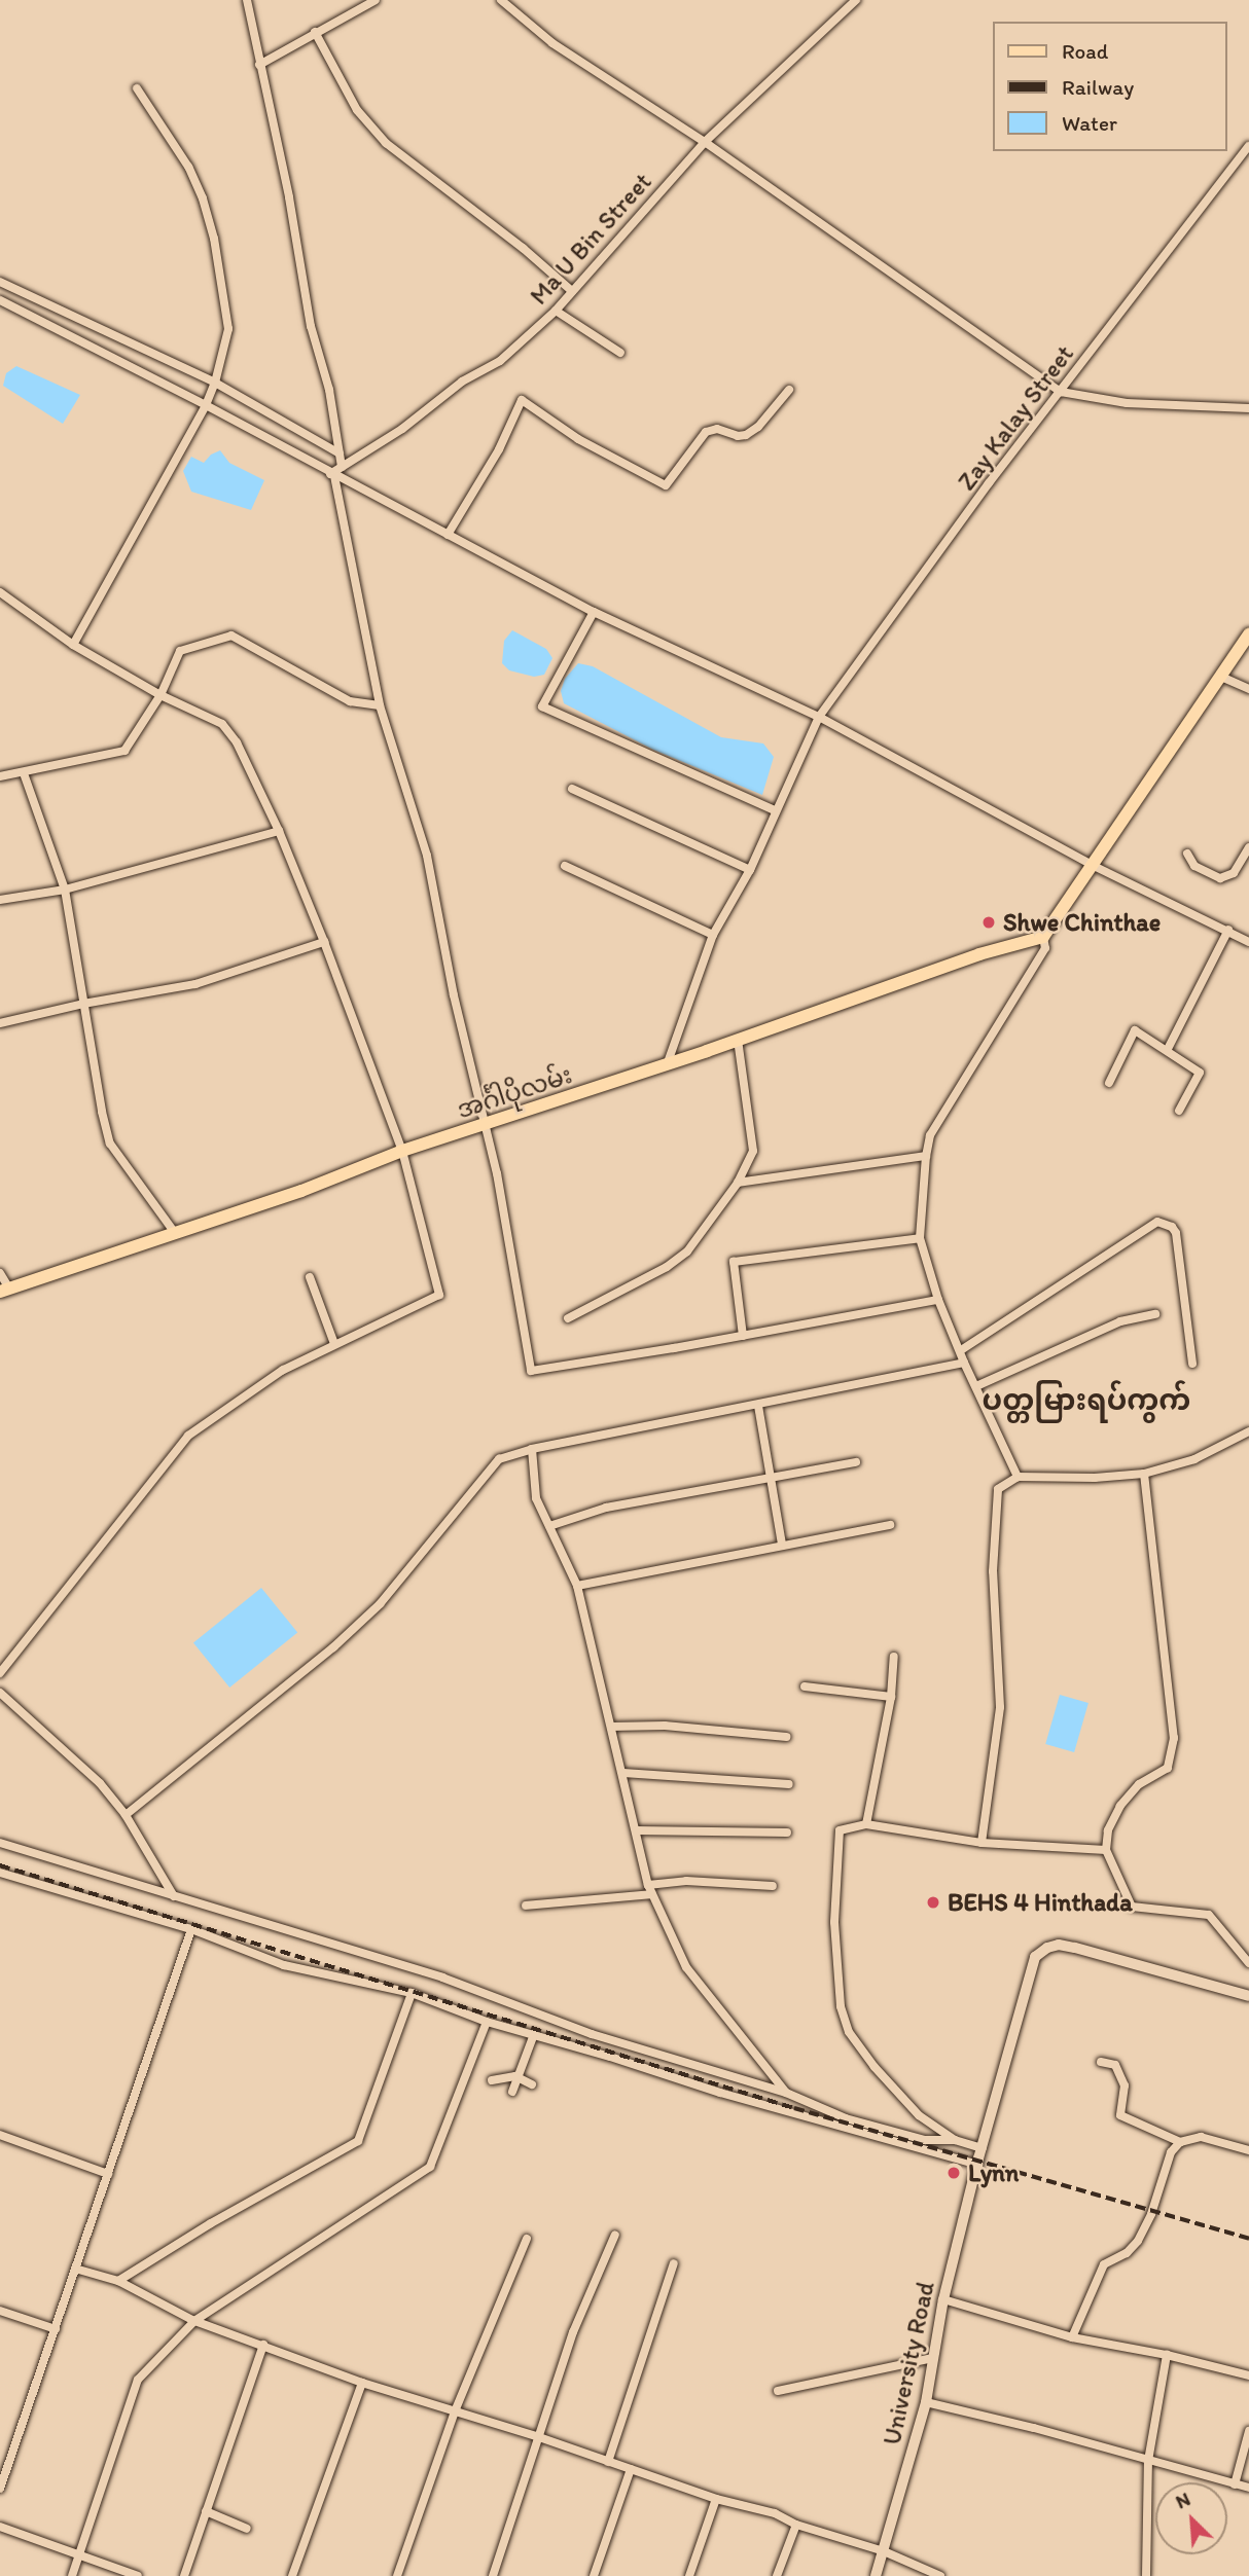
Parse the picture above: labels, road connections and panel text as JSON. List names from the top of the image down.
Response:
{
  "streets": {
    "main road": ["အင်္ဂါပိုလမ်း"],
    "street": ["Ma U Bin Street", "Zay Kalay Street", "University Road"]
  },
  "crossings": [
    ["Zay Kalay Street", "အင်္ဂါပိုလမ်း"]
  ],
  "districts": ["ပတ္တမြားရပ်ကွက်"],
  "places": ["Shwe Chinthae", "BEHS 4 Hinthada", "Lynn"],
  "legend": ["Road", "Railway", "Water"],
  "north": "top left"
}
